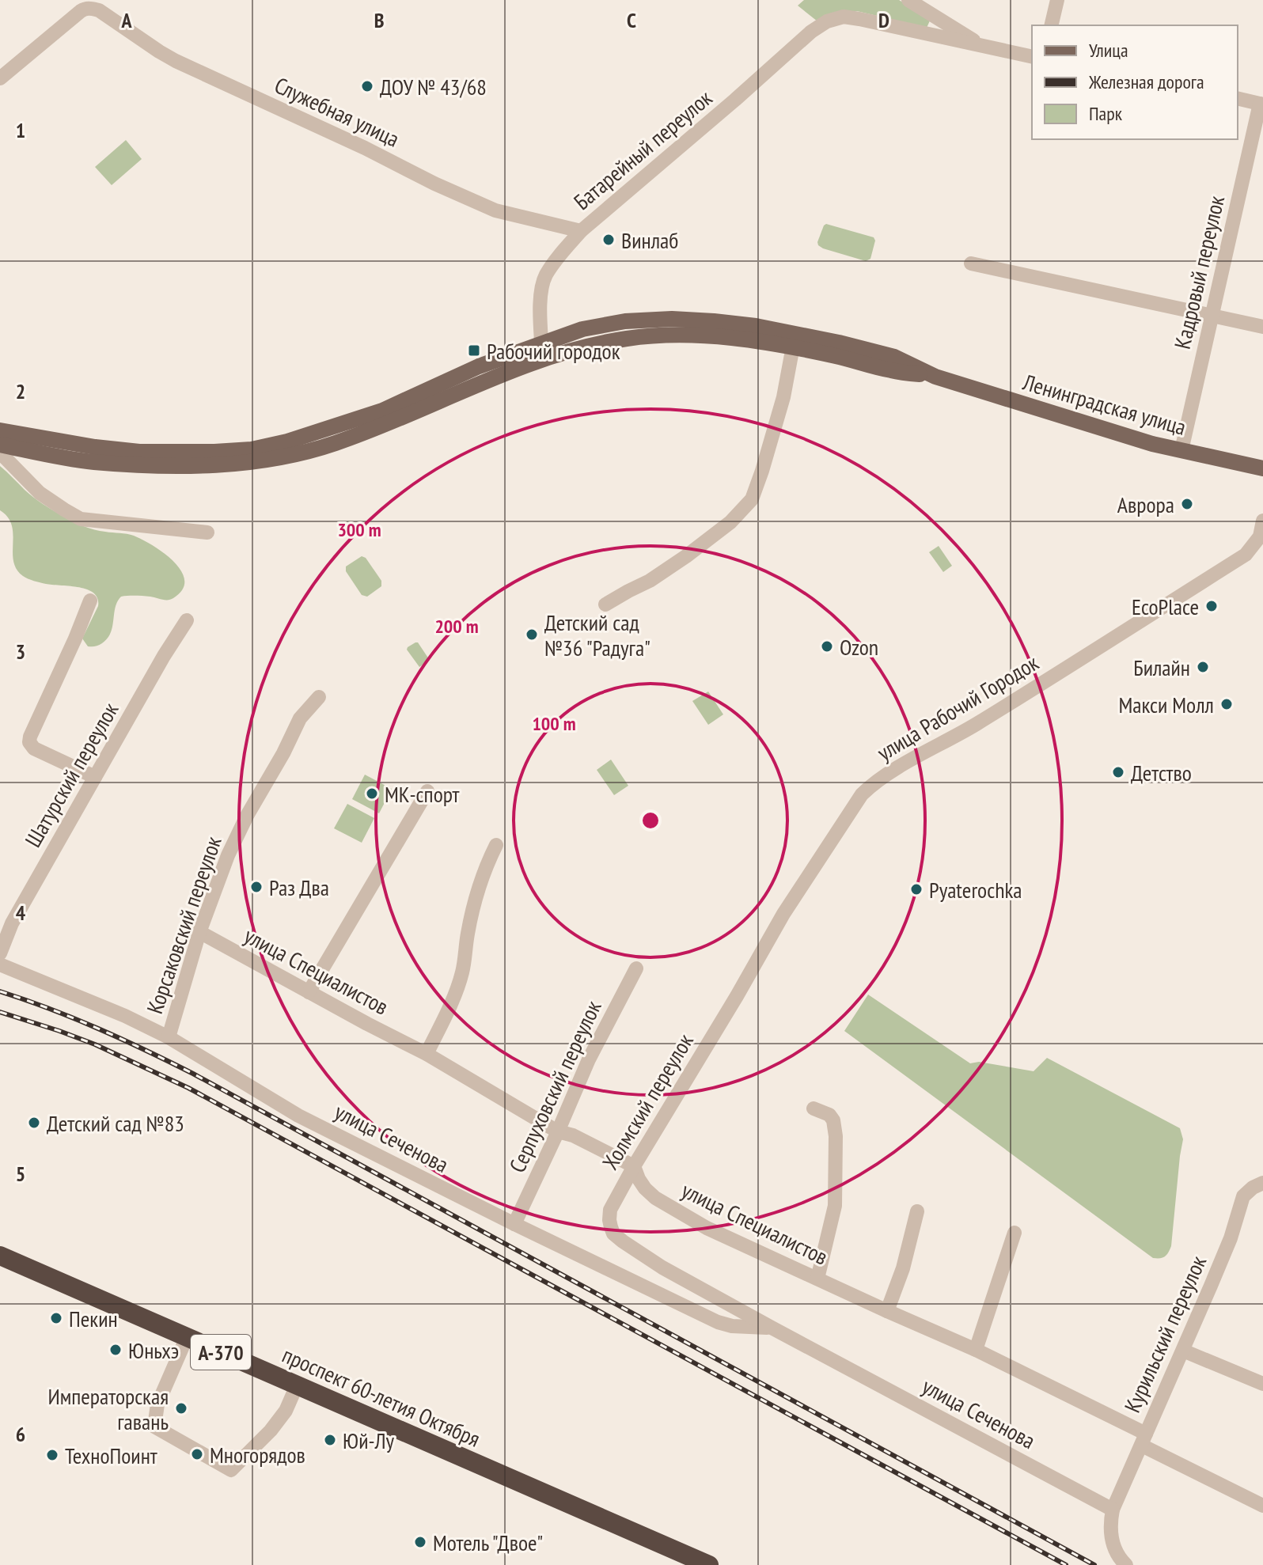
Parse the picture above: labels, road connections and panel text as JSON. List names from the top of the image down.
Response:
{
  "streets": {
    "highway": ["А-370", "проспект 60-летия Октября"],
    "main road": ["Ленинградская улица"],
    "street": [
      "Служебная улица",
      "Батарейный переулок",
      "Кадровый переулок",
      "улица Рабочий Городок",
      "Шатурский переулок",
      "Корсаковский переулок",
      "улица Специалистов",
      "Серпуховский переулок",
      "Холмский переулок",
      "улица Сеченова",
      "Курильский переулок"
    ]
  },
  "crossings": [
    ["Служебная улица", "Батарейный переулок"],
    ["Батарейный переулок", "Ленинградская улица"],
    ["Кадровый переулок", "Ленинградская улица"],
    ["улица Рабочий Городок", "Холмский переулок"],
    ["Корсаковский переулок", "улица Специалистов"],
    ["Корсаковский переулок", "улица Сеченова"],
    ["улица Специалистов", "Серпуховский переулок"],
    ["улица Специалистов", "Холмский переулок"],
    ["улица Специалистов", "Курильский переулок"],
    ["Серпуховский переулок", "улица Сеченова"],
    ["Холмский переулок", "улица Сеченова"],
    ["улица Сеченова", "Курильский переулок"]
  ],
  "places": {
    "other": [
      "ДОУ № 43/68",
      "Винлаб",
      "Аврора",
      "EcoPlace",
      "Детский сад №36 \"Радуга\"",
      "Ozon",
      "Билайн",
      "Макси Молл",
      "Детство",
      "МК-спорт",
      "Раз Два",
      "Pyaterochka",
      "Детский сад №83",
      "Пекин",
      "Юньхэ",
      "Императорская гавань",
      "Юй-Лу",
      "Многорядов",
      "ТехноПоинт",
      "Мотель \"Двое\""
    ],
    "transit": ["Рабочий городок"]
  },
  "legend": ["Улица", "Железная дорога", "Парк"],
  "grid": {
    "columns": [
      "A",
      "B",
      "C",
      "D"
    ],
    "rows": [
      "1",
      "2",
      "3",
      "4",
      "5",
      "6"
    ]
  },
  "rings": ["300 m", "200 m", "100 m"]
}
